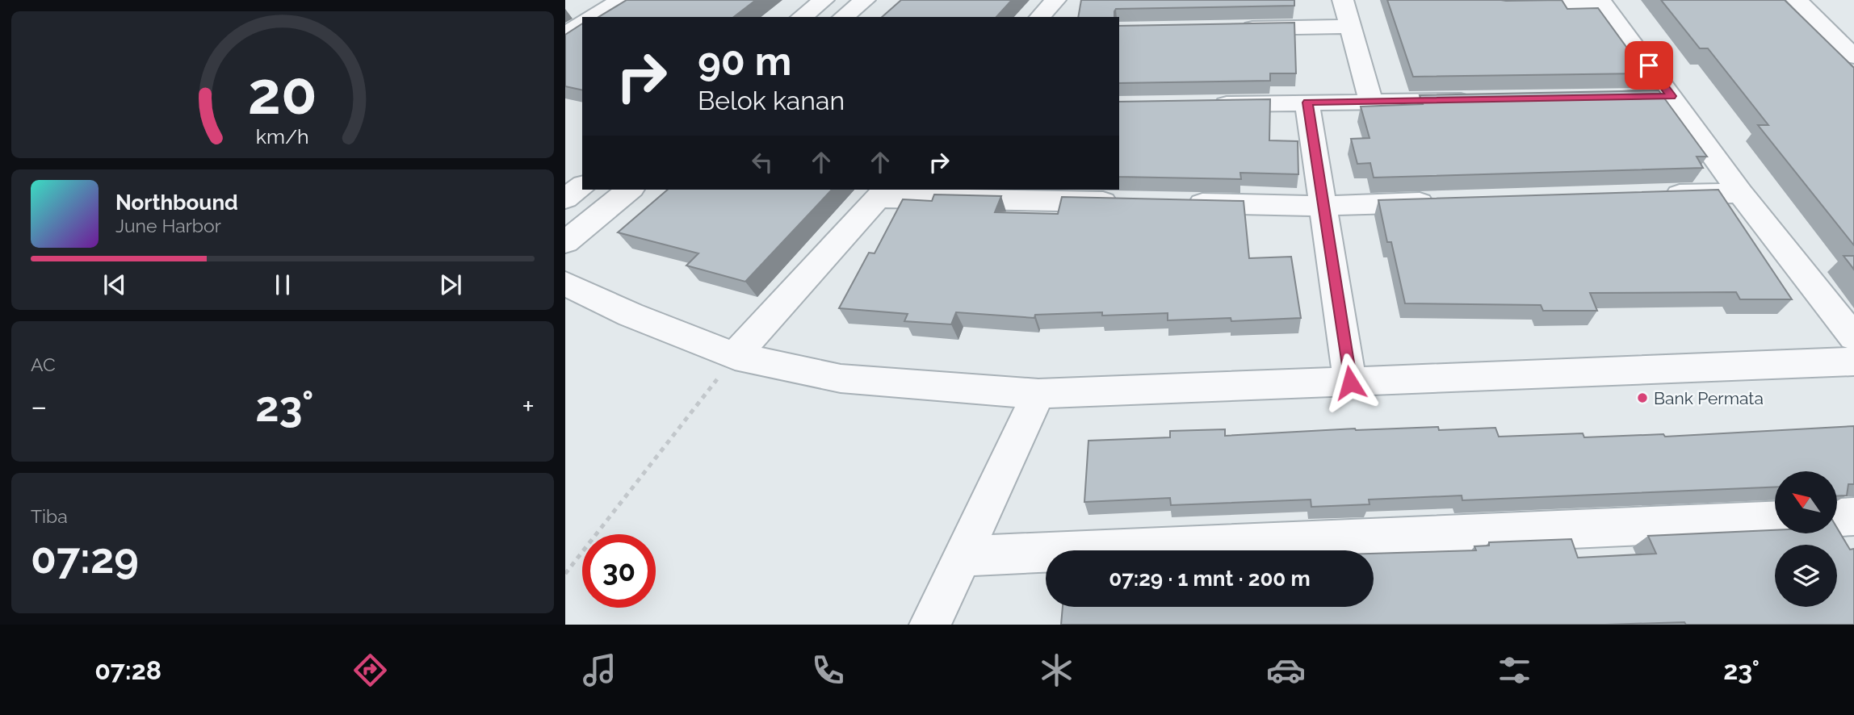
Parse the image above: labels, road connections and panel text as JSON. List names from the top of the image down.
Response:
{
  "places": ["Bank Permata"],
  "north": "top left",
  "page": {
    "turn": ["90 m", "Belok kanan"],
    "song": ["Northbound", "June Harbor"],
    "tile": [
      "AC",
      ["Tiba", "07:29"]
    ],
    "heat": ["−", "23°", "+"],
    "limit": "30",
    "trip": "07:29 · 1 mnt · 200 m",
    "tabs": ["07:28", "23°"],
    "gauge": ["20", "km/h"]
  }
}
